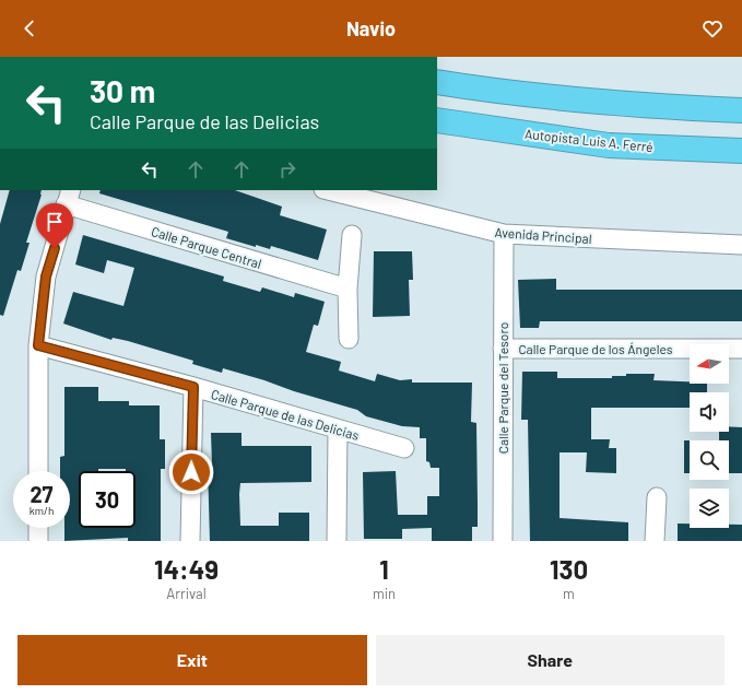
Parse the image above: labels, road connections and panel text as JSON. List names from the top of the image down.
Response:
{
  "streets": {
    "highway": ["Autopista Luis A. Ferré"],
    "street": [
      "Avenida Principal",
      "Calle Parque Central",
      "Calle Parque de los Ángeles",
      "Calle Parque del Tesoro",
      "Calle Parque de las Delicias"
    ]
  },
  "crossings": [
    ["Avenida Principal", "Calle Parque del Tesoro"],
    ["Calle Parque de los Ángeles", "Calle Parque del Tesoro"]
  ],
  "north": "left",
  "page": {
    "header": "Navio",
    "turn": ["30 m", "Calle Parque de las Delicias"],
    "speed": "27 km/h",
    "limit": "30",
    "eta": [
      "14:49",
      "Arrival",
      "1",
      "min",
      "130",
      "m"
    ],
    "buttons": ["Exit", "Share"]
  }
}
